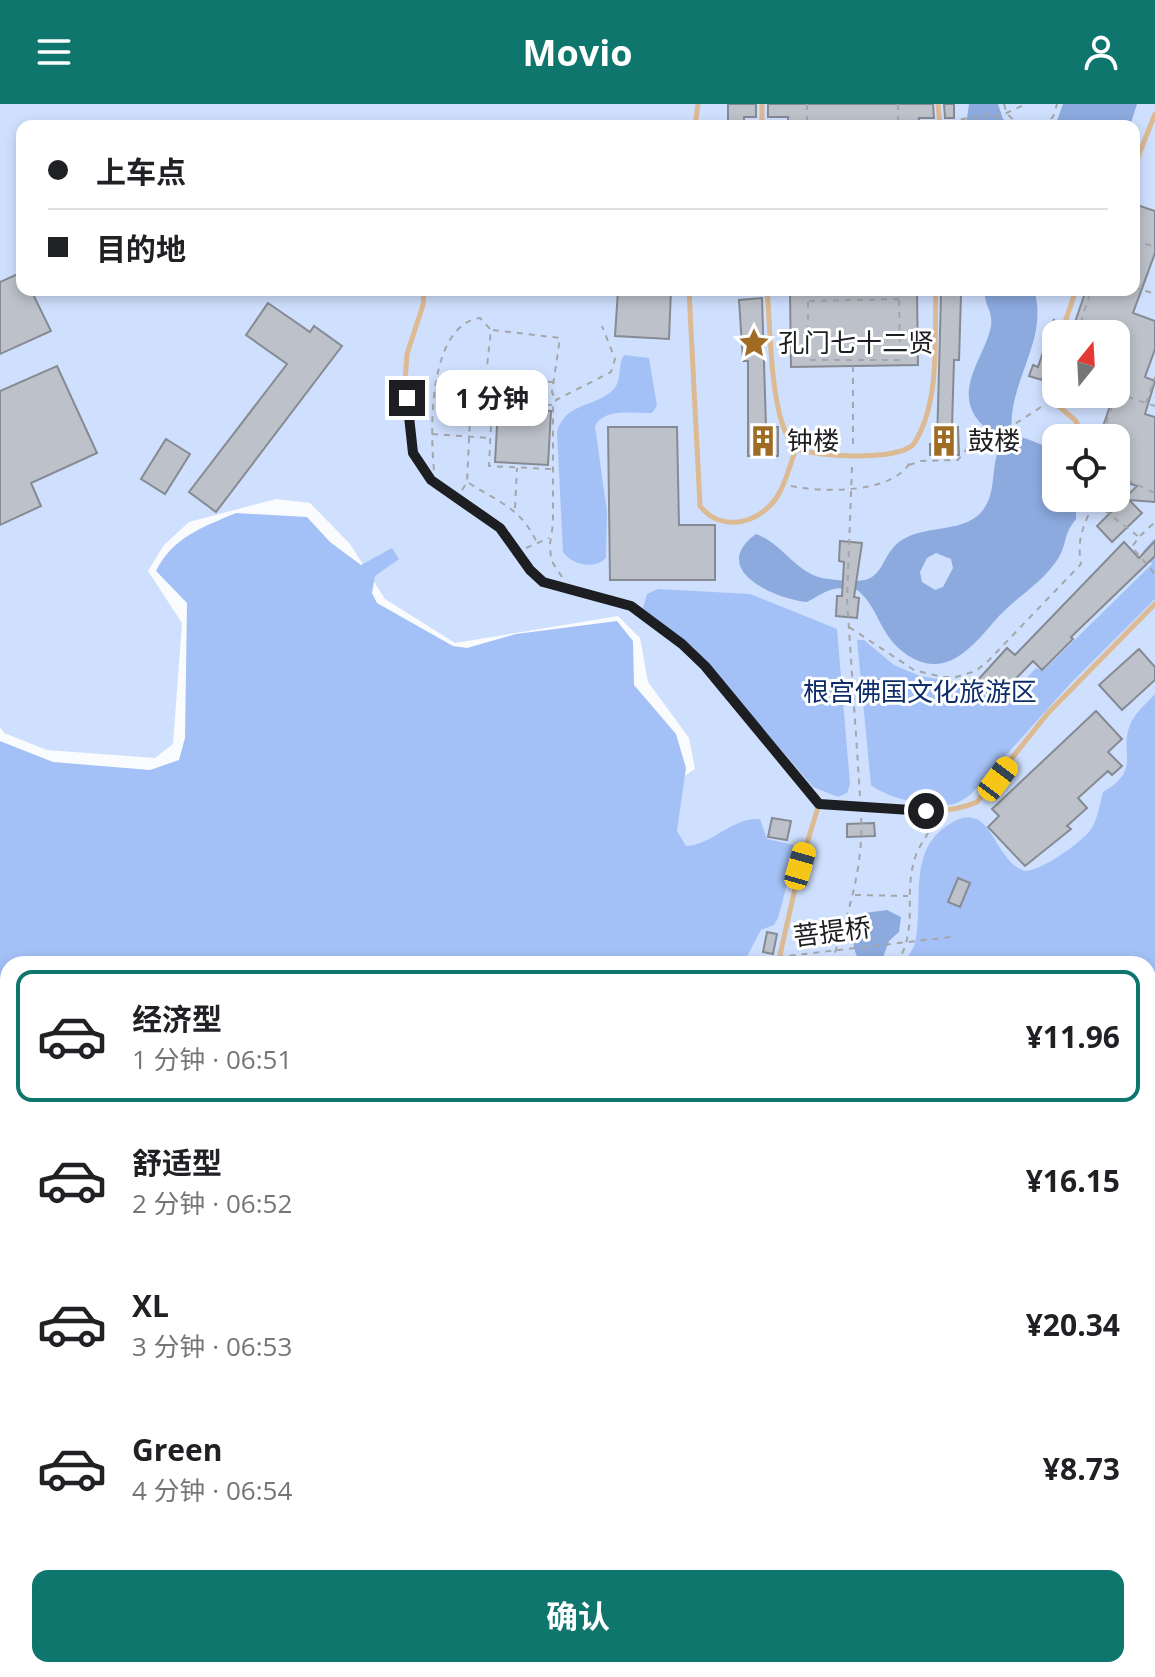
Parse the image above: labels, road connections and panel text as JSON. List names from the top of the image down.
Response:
{
  "streets": {
    "path": ["菩提桥"]
  },
  "parks": ["根宫佛国文化旅游区"],
  "places": {
    "place": ["孔门七十二贤"],
    "building": ["钟楼", "鼓楼"]
  },
  "north": "top",
  "page": {
    "header": "Movio",
    "banner": ["上车点", "目的地"],
    "bubble": "1 分钟",
    "list": [
      {
        "name": "经济型",
        "note": "1 分钟 · 06:51",
        "value": "¥11.96"
      },
      {
        "name": "舒适型",
        "note": "2 分钟 · 06:52",
        "value": "¥16.15"
      },
      {
        "name": "XL",
        "note": "3 分钟 · 06:53",
        "value": "¥20.34"
      },
      {
        "name": "Green",
        "note": "4 分钟 · 06:54",
        "value": "¥8.73"
      }
    ],
    "buttons": "确认"
  }
}
